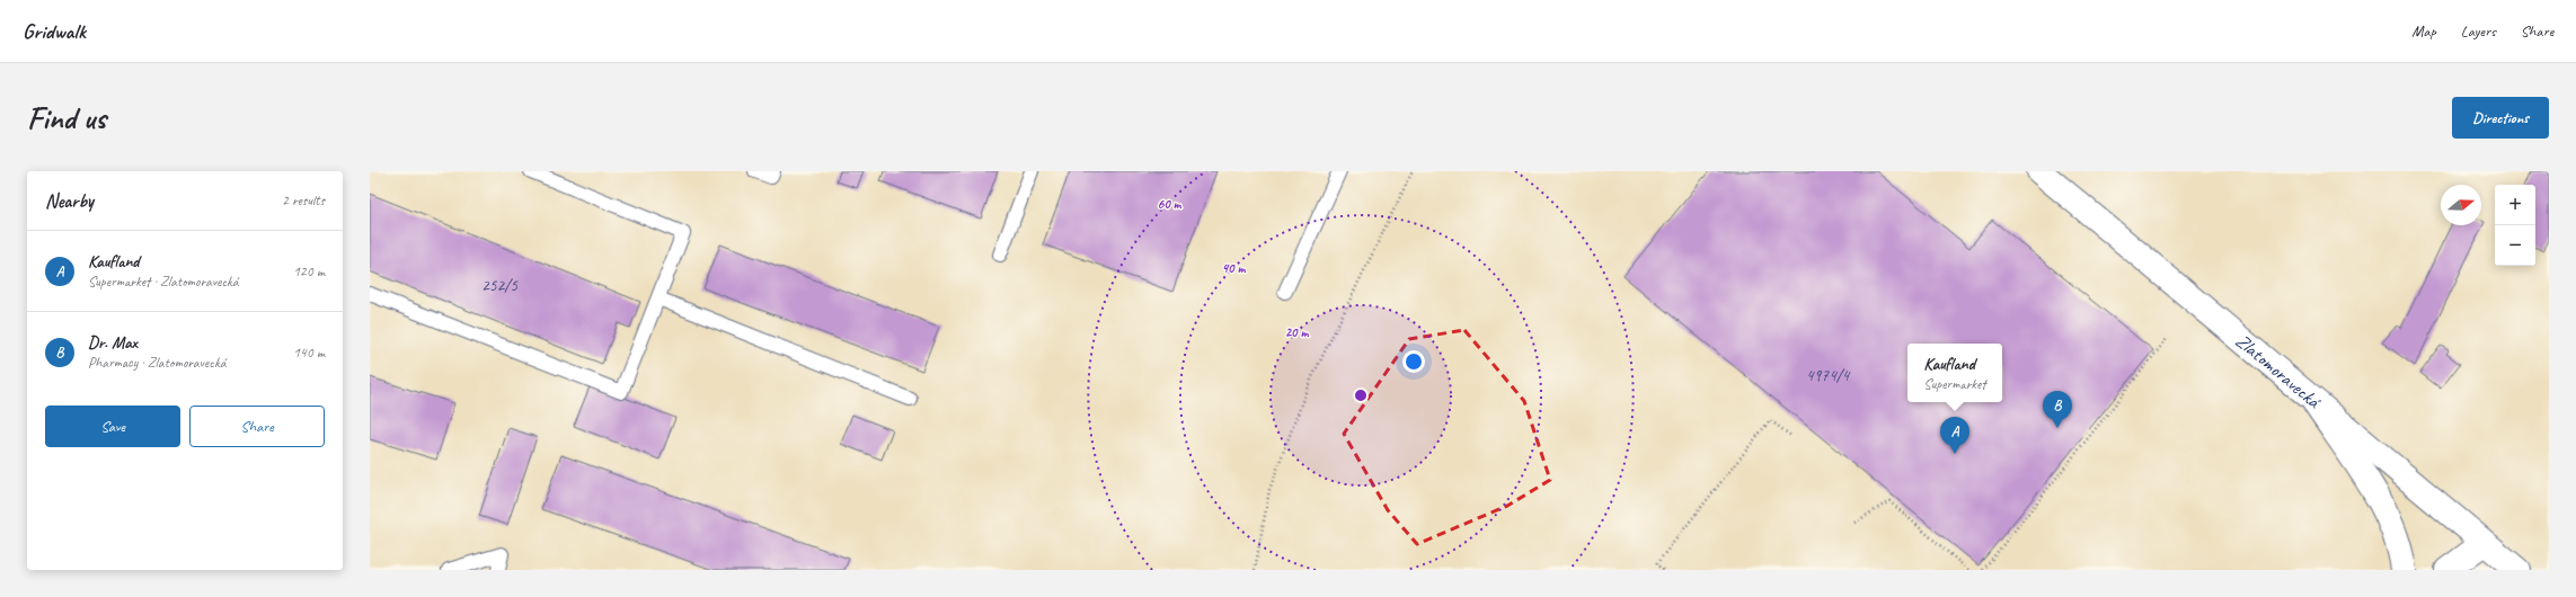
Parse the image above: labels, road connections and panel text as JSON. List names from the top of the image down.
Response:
{
  "streets": {
    "main road": ["Zlatomoravecká"]
  },
  "house_numbers": ["252/5", "4974/4"],
  "north": "right",
  "page": {
    "header": "Gridwalk",
    "nav": ["Map", "Layers", "Share"],
    "buttons": [
      "Directions",
      ["Save", "Share"]
    ],
    "title": "Find us",
    "heading": ["Nearby", "2 results"],
    "map_buttons": ["+", "−"],
    "list": [
      {
        "mark": "A",
        "name": "Kaufland",
        "note": "Supermarket · Zlatomoravecká",
        "value": "120 m"
      },
      {
        "mark": "B",
        "name": "Dr. Max",
        "note": "Pharmacy · Zlatomoravecká",
        "value": "140 m"
      }
    ],
    "popup": ["Kaufland", "Supermarket"],
    "pins": ["B", "A"]
  },
  "rings": ["60 m", "40 m", "20 m"]
}
